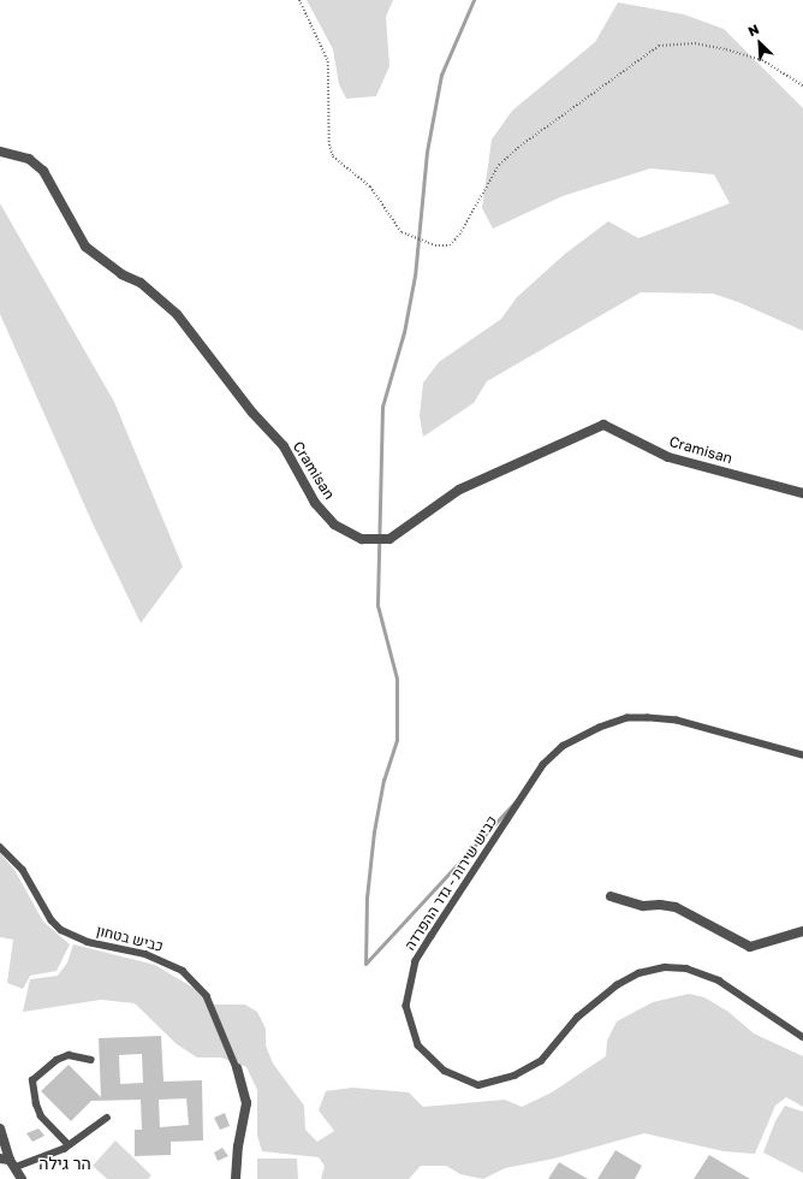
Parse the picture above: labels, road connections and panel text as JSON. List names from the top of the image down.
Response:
{
  "streets": {
    "street": ["Cramisan"],
    "lane": ["כביש שירות - גדר ההפרדה", "כביש בטחון"]
  },
  "districts": ["הר גילה"],
  "north": "top left"
}
